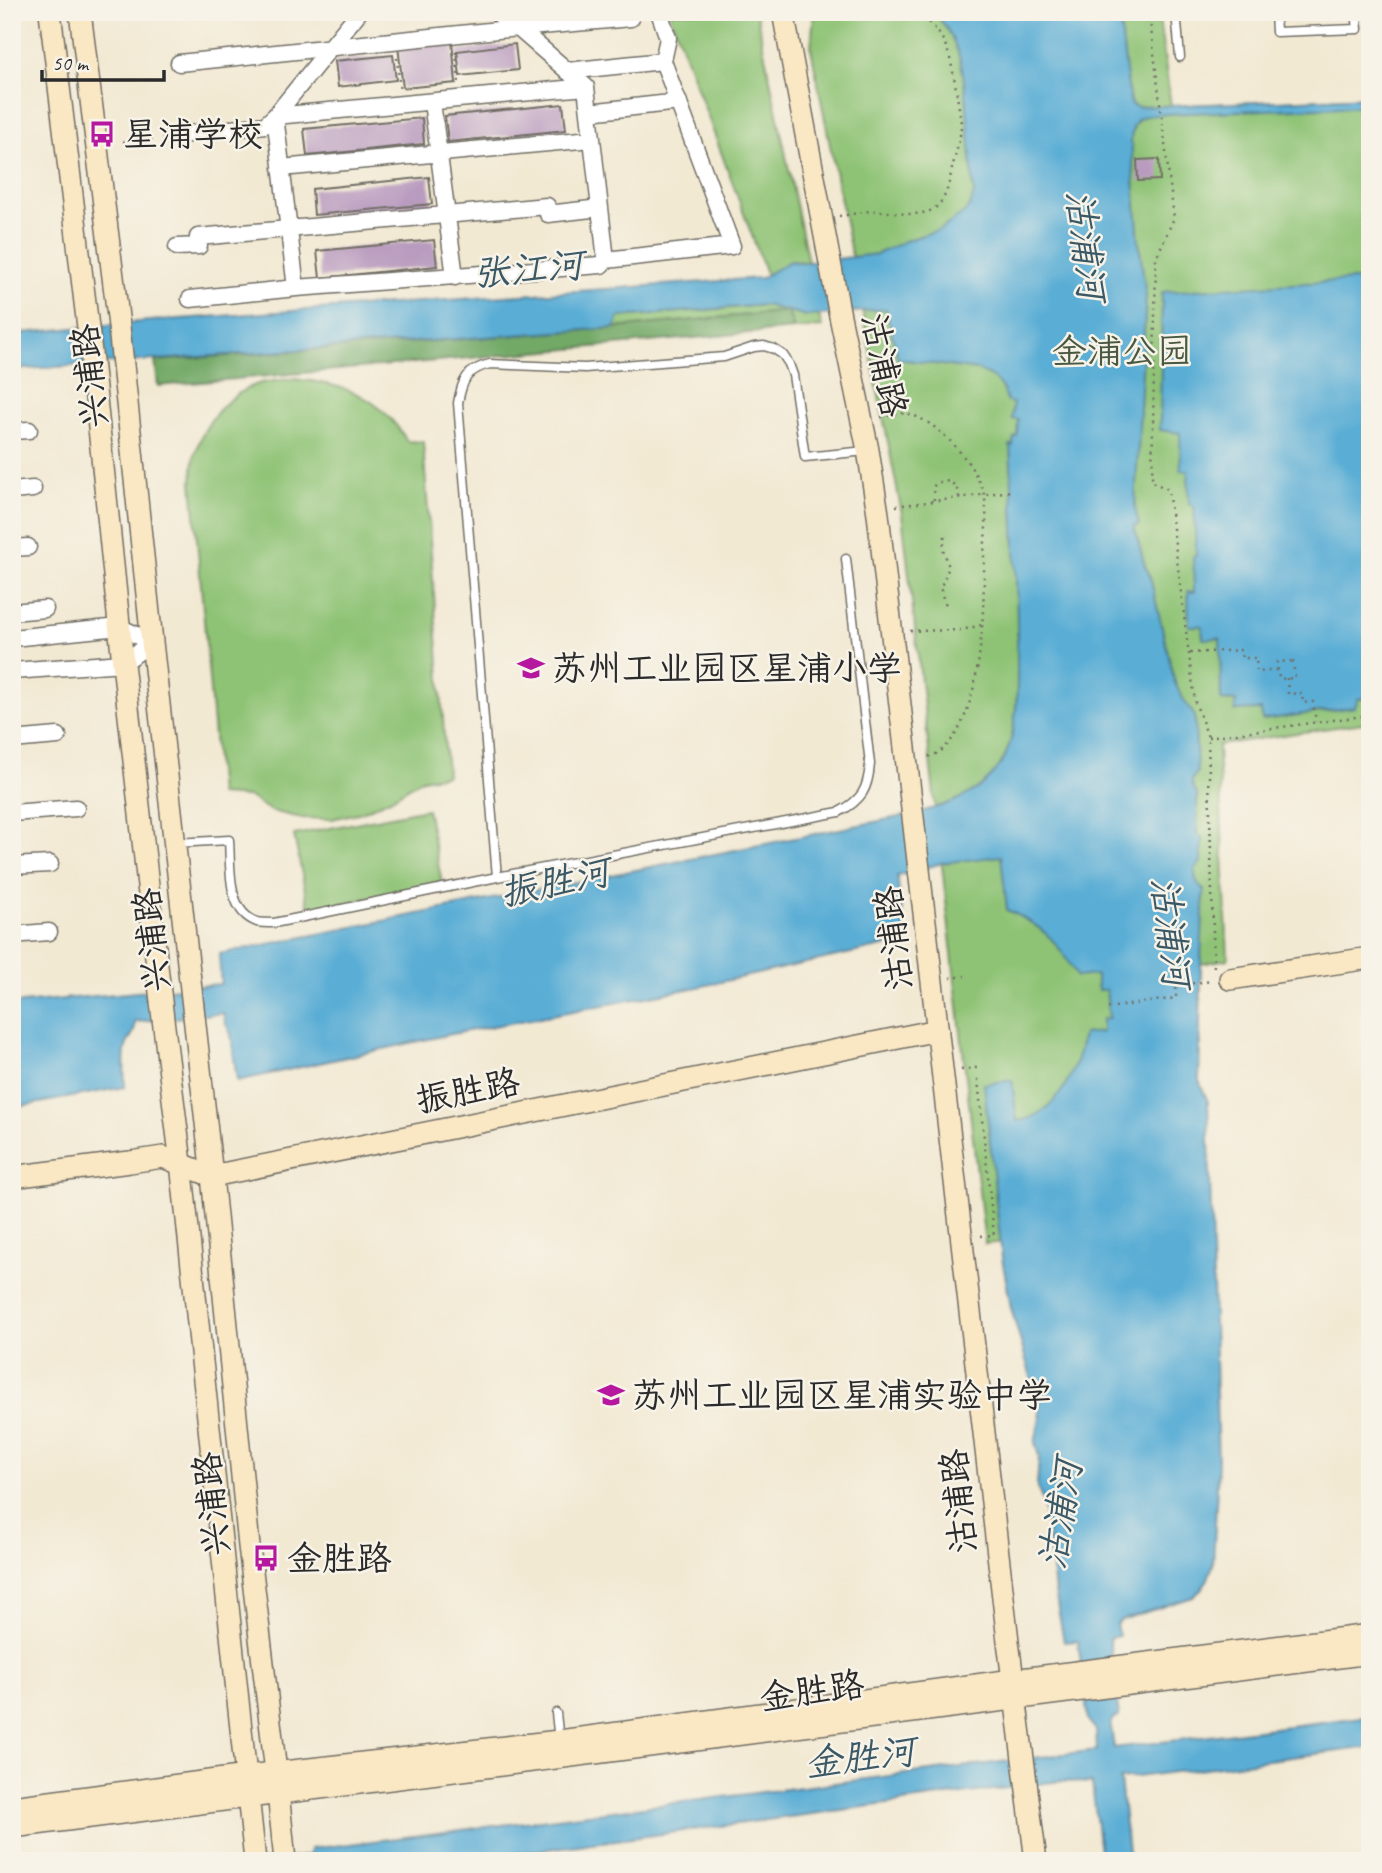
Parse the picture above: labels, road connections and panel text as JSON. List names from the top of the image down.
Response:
{
  "streets": {
    "main road": [
      "沽浦路",
      "兴浦路",
      "振胜路",
      "金胜路"
    ]
  },
  "crossings": [
    ["沽浦路", "振胜路"],
    ["沽浦路", "金胜路"],
    ["兴浦路", "振胜路"],
    ["兴浦路", "金胜路"]
  ],
  "water": [
    "沽浦河",
    "张江河",
    "振胜河",
    "金胜河"
  ],
  "parks": ["金浦公园"],
  "places": {
    "bus stop": ["星浦学校", "金胜路"],
    "school or university": ["苏州工业园区星浦小学", "苏州工业园区星浦实验中学"]
  },
  "scale_bar": "50 m"
}
